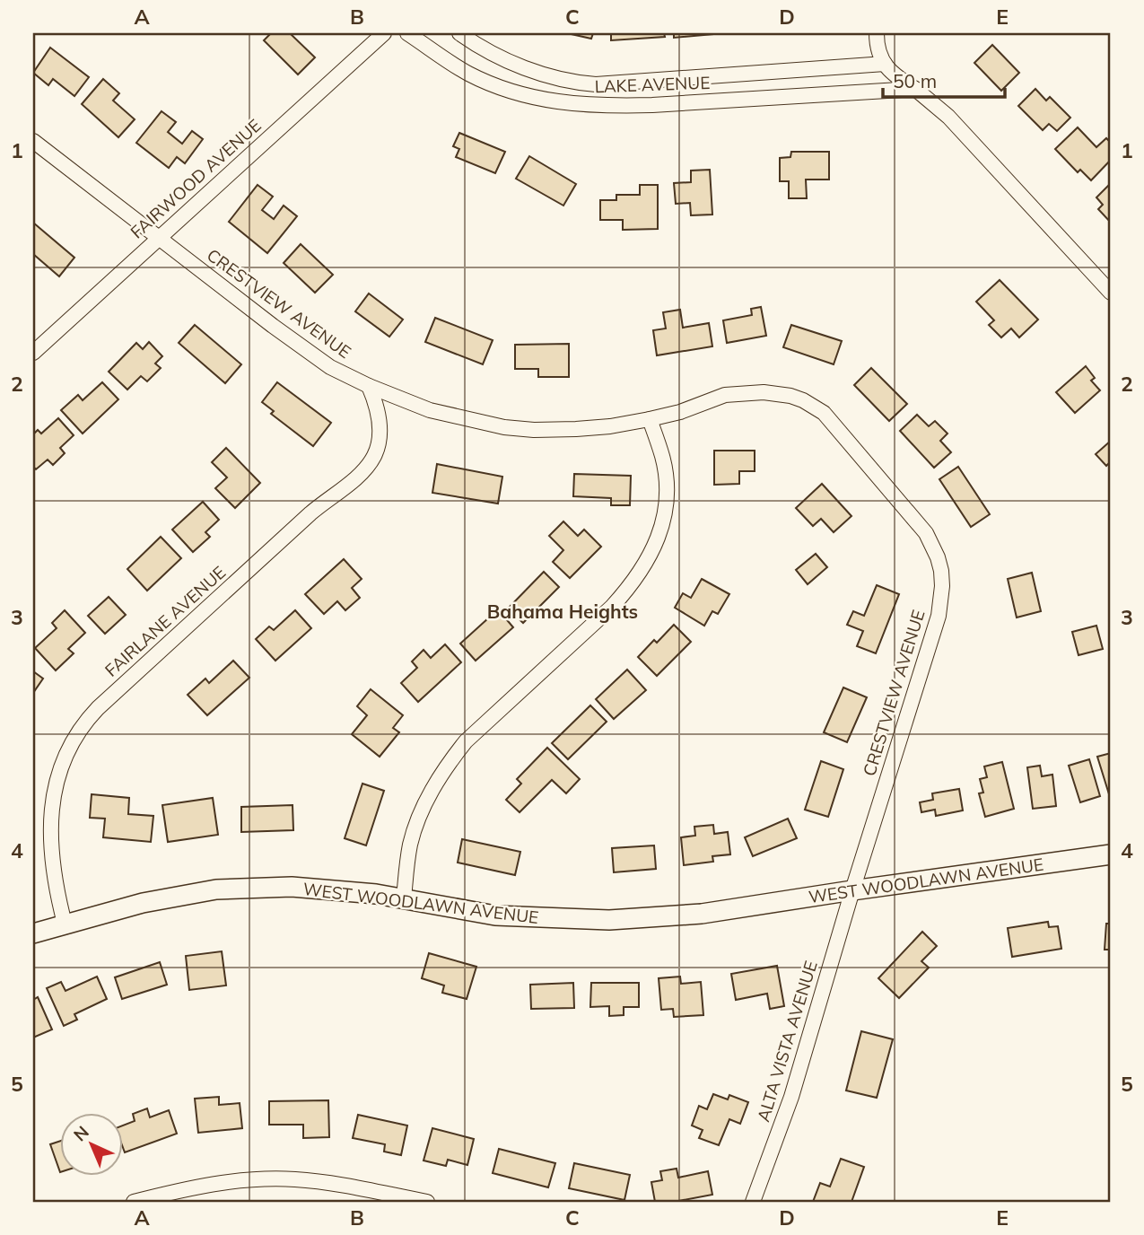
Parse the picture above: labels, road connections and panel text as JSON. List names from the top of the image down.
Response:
{
  "streets": {
    "street": [
      "LAKE AVENUE",
      "FAIRWOOD AVENUE",
      "CRESTVIEW AVENUE",
      "FAIRLANE AVENUE",
      "WEST WOODLAWN AVENUE",
      "ALTA VISTA AVENUE"
    ]
  },
  "crossings": [
    ["FAIRWOOD AVENUE", "CRESTVIEW AVENUE"],
    ["CRESTVIEW AVENUE", "FAIRLANE AVENUE"],
    ["CRESTVIEW AVENUE", "WEST WOODLAWN AVENUE"],
    ["CRESTVIEW AVENUE", "ALTA VISTA AVENUE"],
    ["FAIRLANE AVENUE", "WEST WOODLAWN AVENUE"],
    ["WEST WOODLAWN AVENUE", "ALTA VISTA AVENUE"]
  ],
  "districts": ["Bahama Heights"],
  "scale_bar": "50 m",
  "north": "top left",
  "grid": {
    "columns": [
      "A",
      "B",
      "C",
      "D",
      "E"
    ],
    "rows": [
      "1",
      "2",
      "3",
      "4",
      "5"
    ]
  }
}
